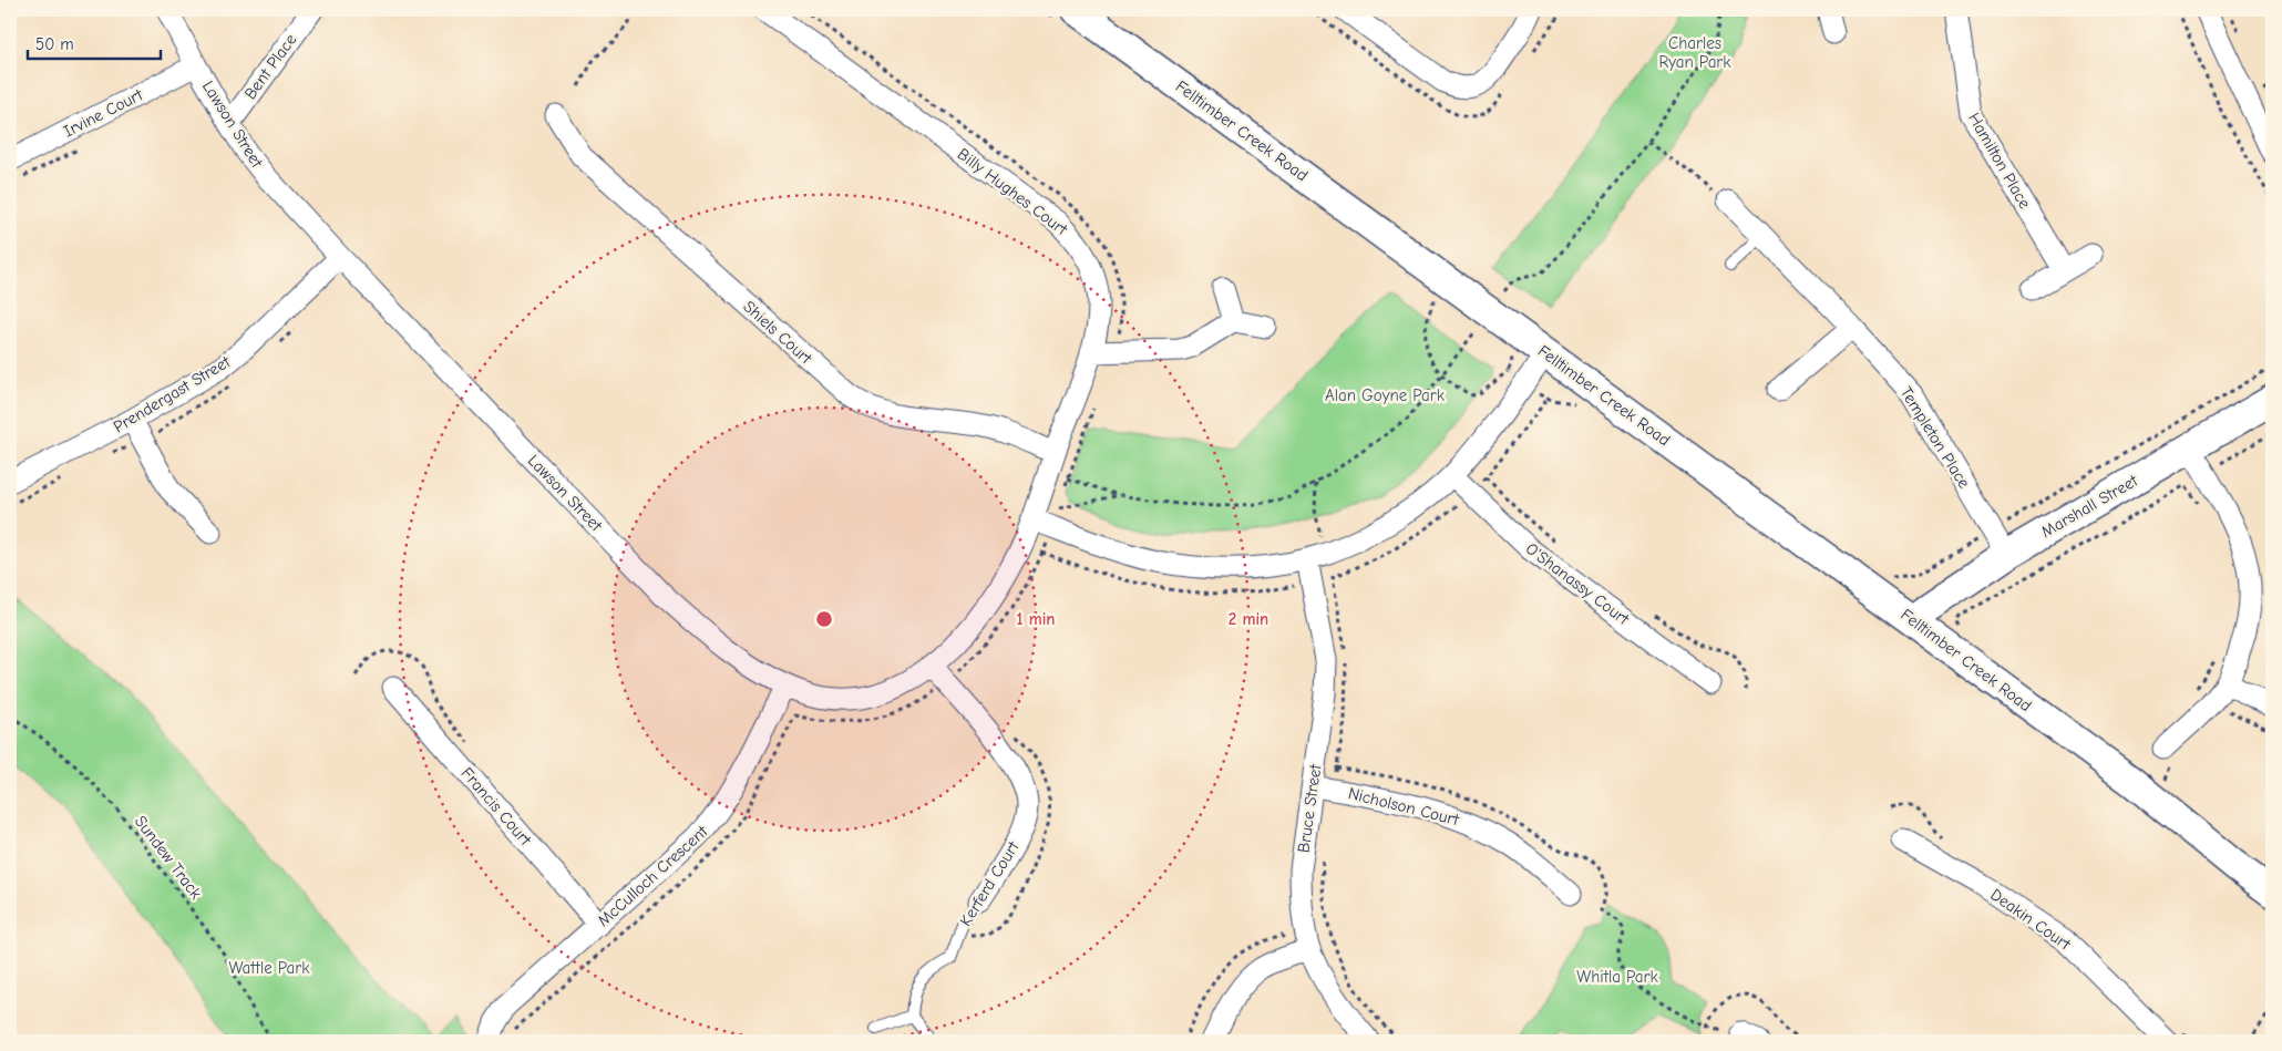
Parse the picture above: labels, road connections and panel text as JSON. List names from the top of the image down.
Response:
{
  "streets": {
    "main road": ["Felltimber Creek Road", "Marshall Street"],
    "street": [
      "Bent Place",
      "Irvine Court",
      "Lawson Street",
      "Hamilton Place",
      "Billy Hughes Court",
      "Shiels Court",
      "Prendergast Street",
      "Templeton Place",
      "O'Shanassy Court",
      "Francis Court",
      "Nicholson Court",
      "Bruce Street",
      "McCulloch Crescent",
      "Kerferd Court",
      "Deakin Court"
    ],
    "path": ["Sundew Track"]
  },
  "crossings": [
    ["Bent Place", "Lawson Street"],
    ["Irvine Court", "Lawson Street"],
    ["Lawson Street", "Billy Hughes Court"],
    ["Lawson Street", "Prendergast Street"],
    ["Lawson Street", "McCulloch Crescent"],
    ["Lawson Street", "Kerferd Court"],
    ["Felltimber Creek Road", "Marshall Street"],
    ["Billy Hughes Court", "Shiels Court"],
    ["Templeton Place", "Marshall Street"],
    ["Francis Court", "McCulloch Crescent"],
    ["Nicholson Court", "Bruce Street"]
  ],
  "parks": [
    "Charles Ryan Park",
    "Alan Goyne Park",
    "Wattle Park",
    "Whitla Park"
  ],
  "scale_bar": "50 m",
  "rings": ["1 min", "2 min"]
}
